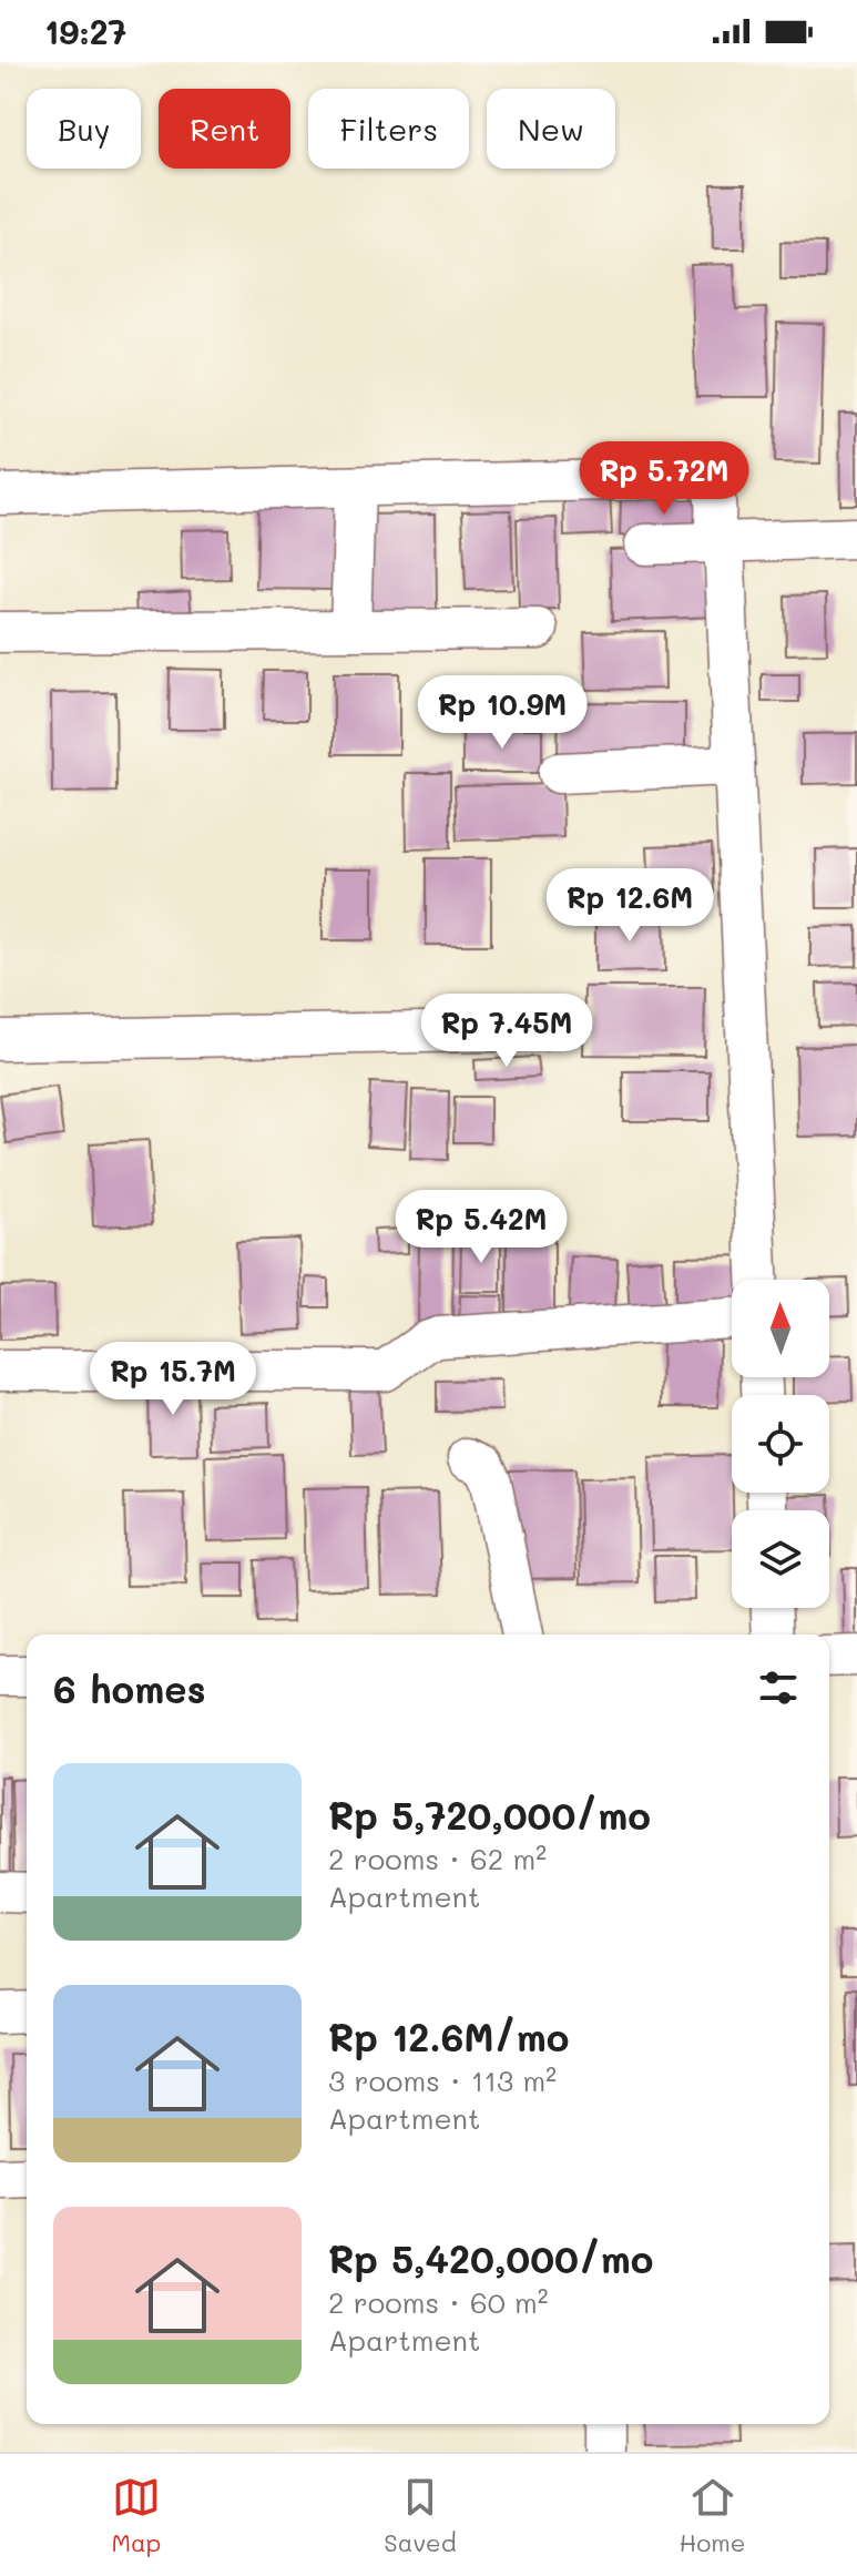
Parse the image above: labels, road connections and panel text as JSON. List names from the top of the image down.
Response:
{
  "north": "top",
  "page": {
    "status": "19:27",
    "chip": [
      "Buy",
      "Rent",
      "Filters",
      "New"
    ],
    "price": [
      "Rp 5.72M",
      "Rp 10.9M",
      "Rp 12.6M",
      "Rp 7.45M",
      "Rp 5.42M",
      "Rp 15.7M"
    ],
    "heading": "6 homes",
    "list": [
      {
        "name": "Rp 5,720,000/mo",
        "note": "2 rooms · 62 m² · Apartment"
      },
      {
        "name": "Rp 12.6M/mo",
        "note": "3 rooms · 113 m² · Apartment"
      },
      {
        "name": "Rp 5,420,000/mo",
        "note": "2 rooms · 60 m² · Apartment"
      }
    ],
    "tabs": ["Map", "Saved", "Home"]
  }
}
